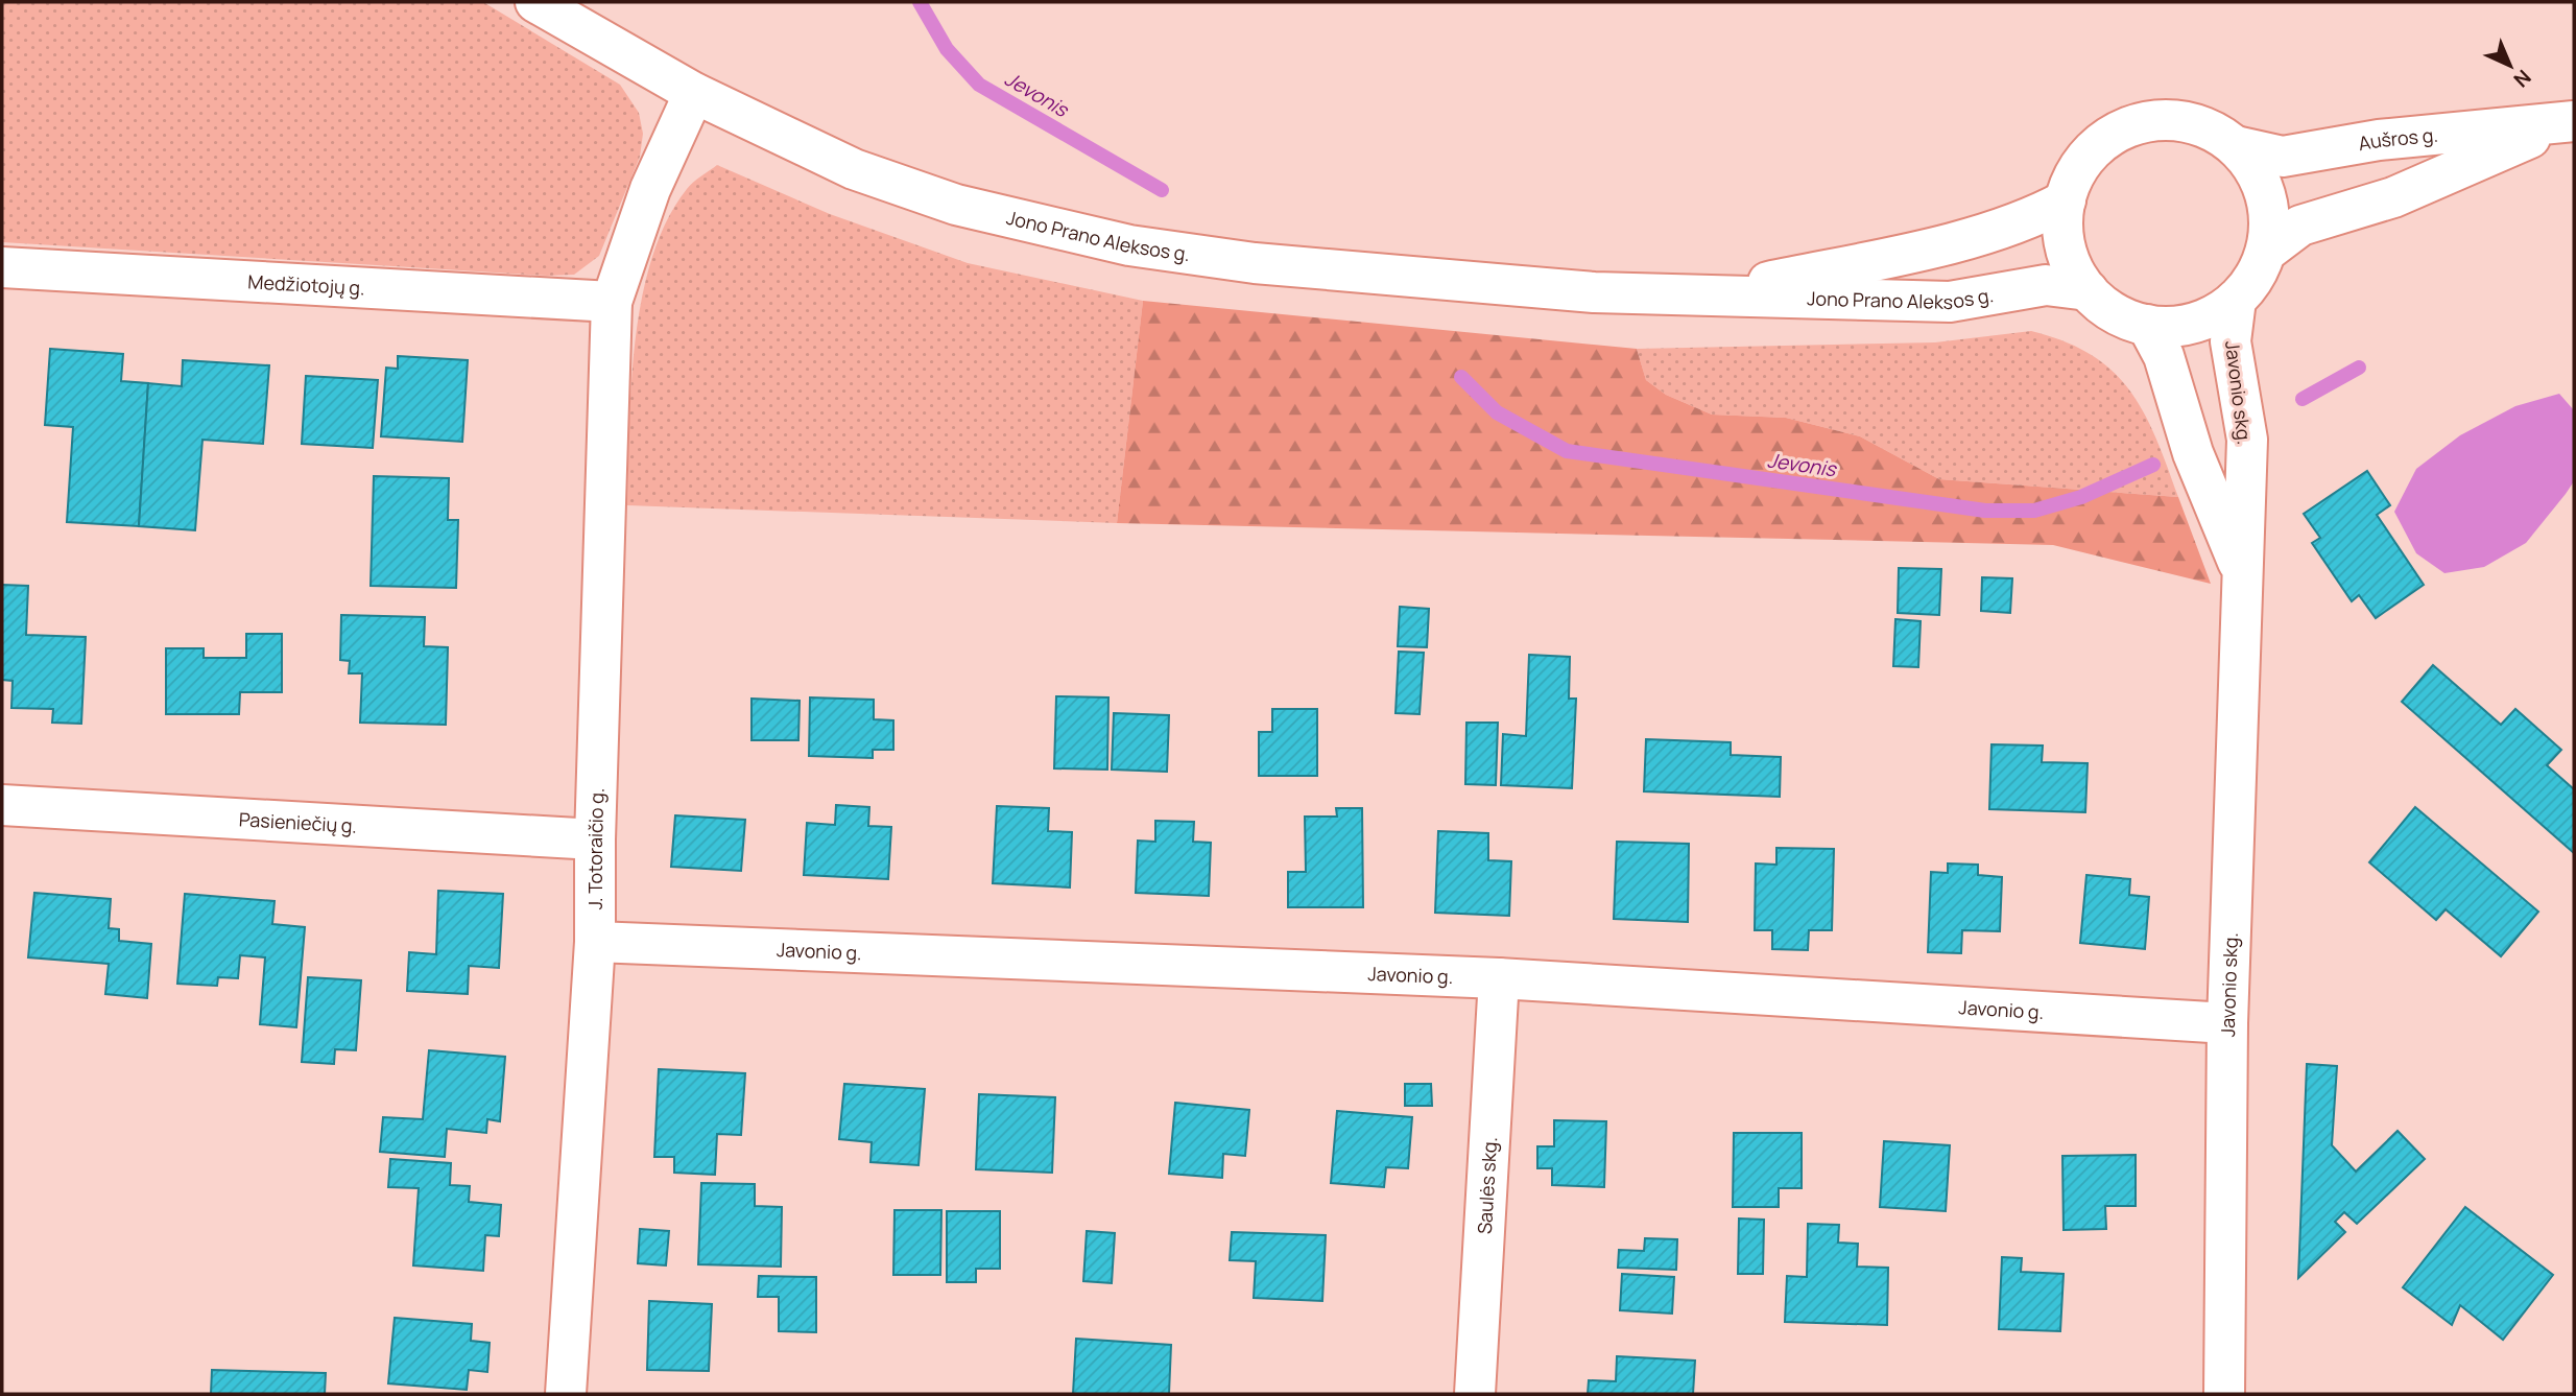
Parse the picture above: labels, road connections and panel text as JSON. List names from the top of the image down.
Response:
{
  "streets": {
    "street": [
      "Aušros g.",
      "Jono Prano Aleksos g.",
      "Medžiotojų g.",
      "Javonio skg.",
      "Pasieniečių g.",
      "J. Totoraičio g.",
      "Javonio g.",
      "Saulės skg."
    ]
  },
  "crossings": [
    ["Aušros g.", "Jono Prano Aleksos g."],
    ["Aušros g.", "Javonio skg."],
    ["Jono Prano Aleksos g.", "Javonio skg."],
    ["Jono Prano Aleksos g.", "J. Totoraičio g."],
    ["Medžiotojų g.", "J. Totoraičio g."],
    ["Javonio skg.", "Javonio g."],
    ["Pasieniečių g.", "J. Totoraičio g."],
    ["J. Totoraičio g.", "Javonio g."],
    ["Javonio g.", "Saulės skg."]
  ],
  "water": ["Jevonis"],
  "north": "bottom right"
}
